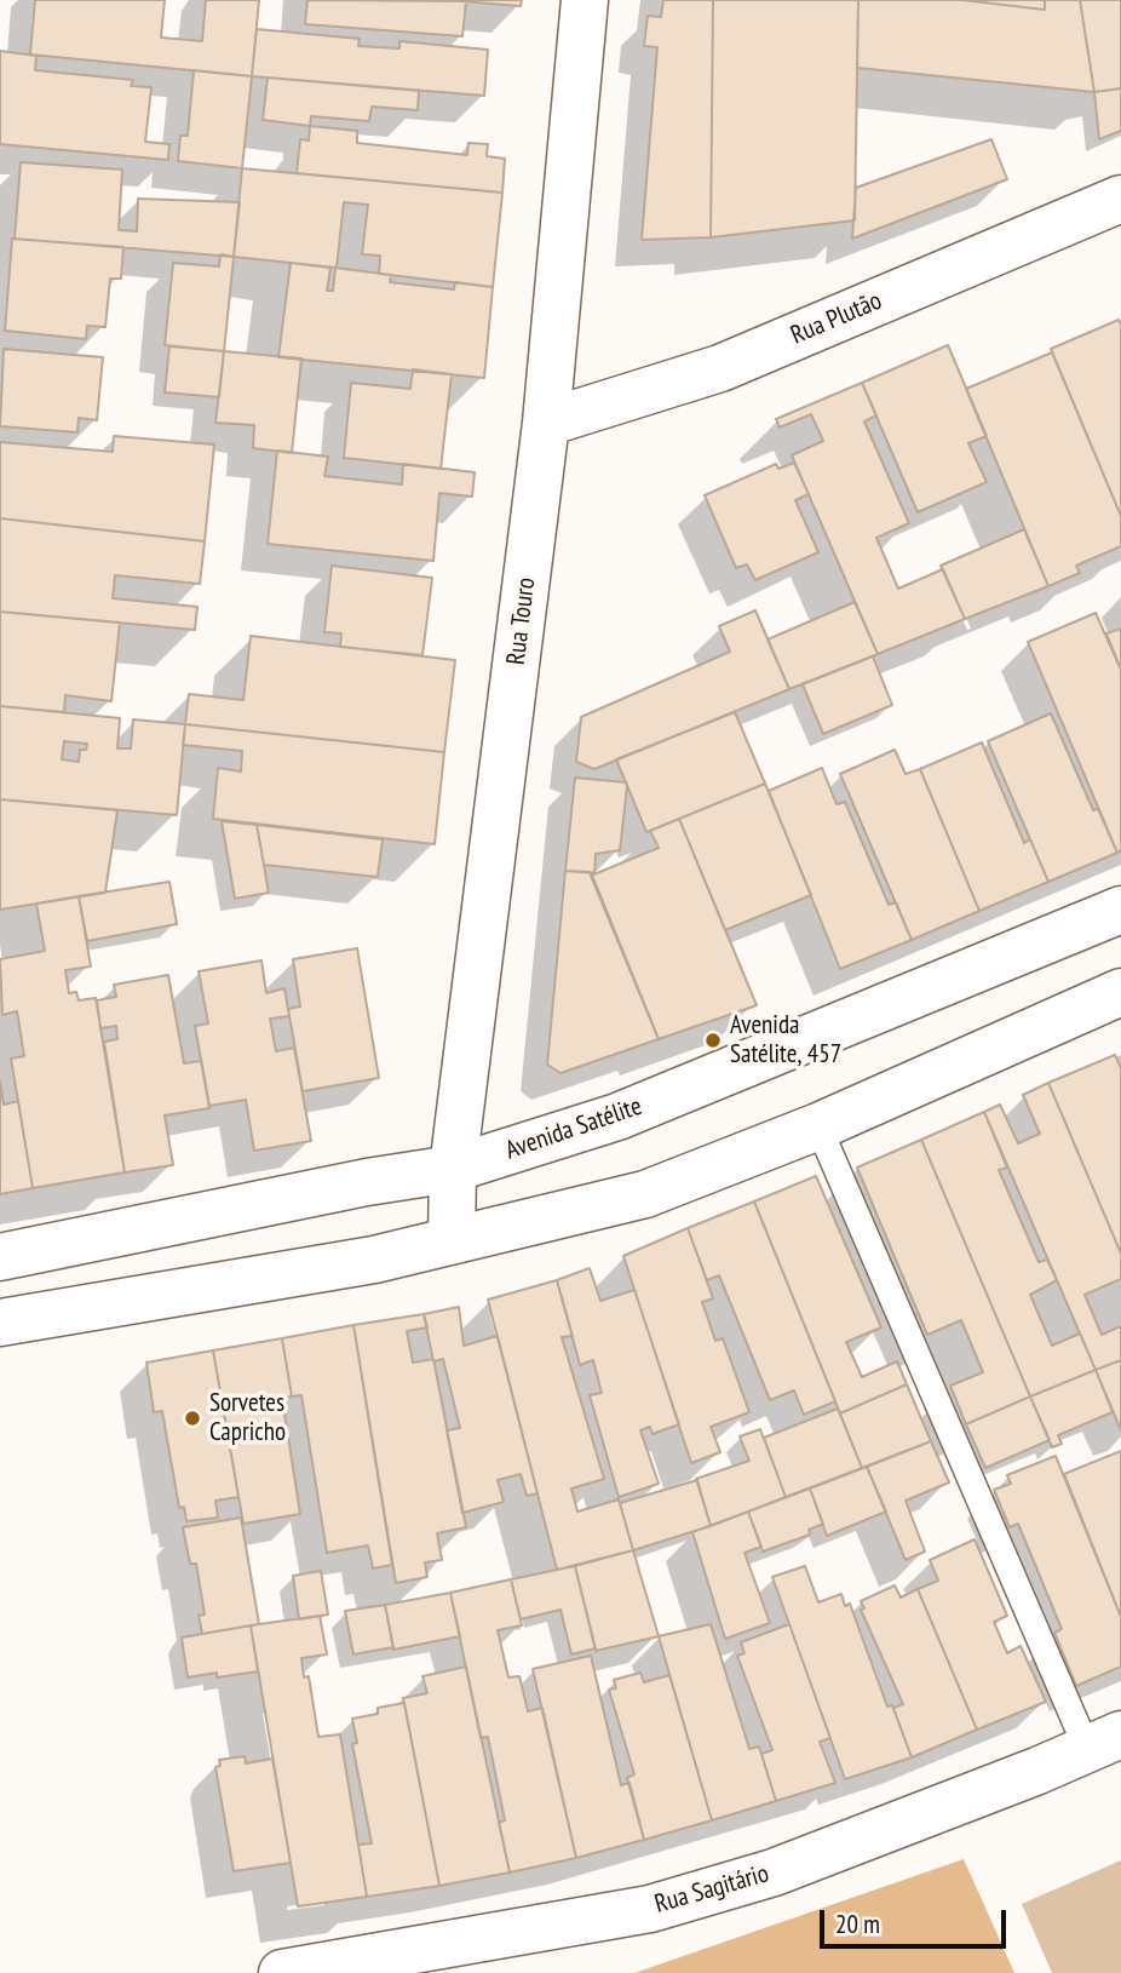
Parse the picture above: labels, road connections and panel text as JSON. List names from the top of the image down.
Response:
{
  "streets": {
    "street": [
      "Rua Plutão",
      "Rua Touro",
      "Avenida Satélite",
      "Rua Sagitário"
    ]
  },
  "crossings": [
    ["Rua Plutão", "Rua Touro"],
    ["Rua Touro", "Avenida Satélite"]
  ],
  "places": ["Avenida Satélite, 457", "Sorvetes Capricho"],
  "scale_bar": "20 m"
}
